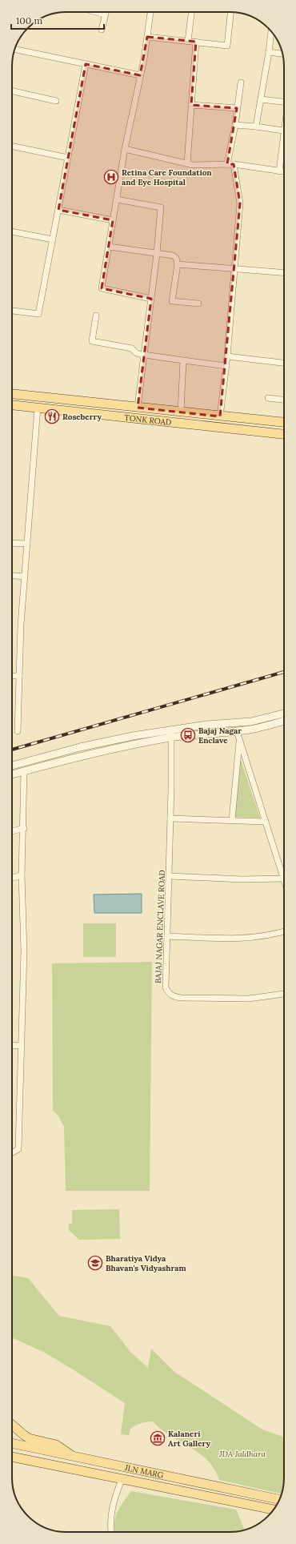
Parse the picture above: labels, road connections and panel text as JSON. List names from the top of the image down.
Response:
{
  "streets": {
    "main road": ["TONK ROAD", "JLN MARG"],
    "street": ["BAJAJ NAGAR ENCLAVE ROAD"]
  },
  "parks": ["JDA Jaldhara"],
  "places": {
    "hospital": ["Retina Care Foundation and Eye Hospital"],
    "restaurant": ["Roseberry"],
    "bus stop": ["Bajaj Nagar Enclave"],
    "school or university": ["Bharatiya Vidya Bhavan's Vidyashram"],
    "museum": ["Kalaneri Art Gallery"]
  },
  "scale_bar": "100 m"
}
